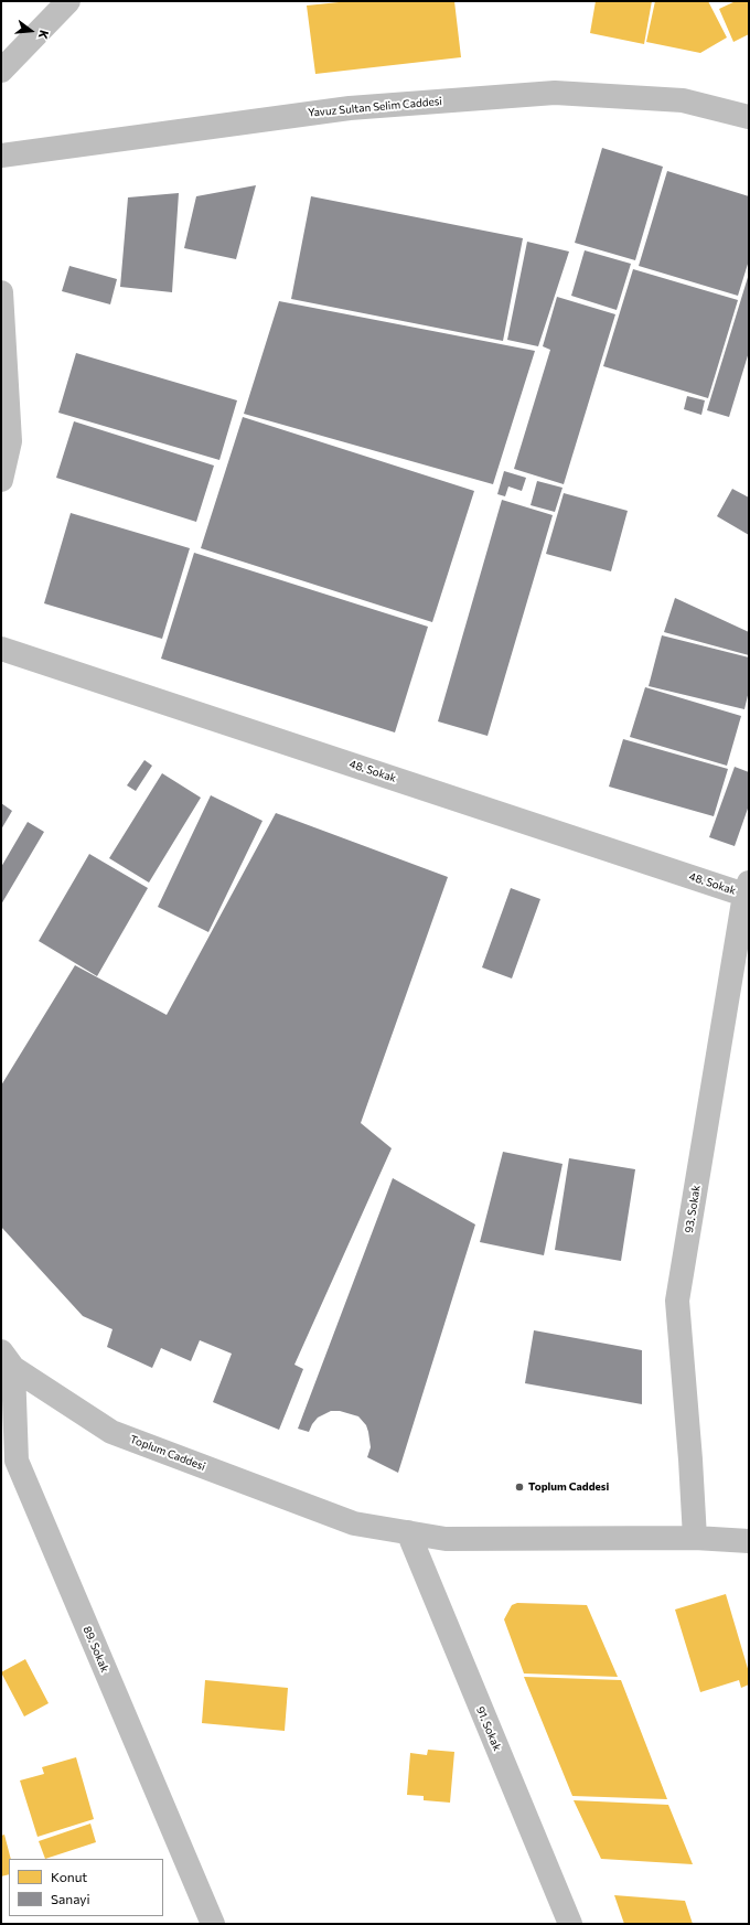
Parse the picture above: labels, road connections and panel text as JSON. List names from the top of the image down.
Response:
{
  "streets": {
    "street": [
      "Yavuz Sultan Selim Caddesi",
      "48. Sokak",
      "93. Sokak",
      "Toplum Caddesi",
      "89. Sokak",
      "91. Sokak"
    ]
  },
  "crossings": [
    ["48. Sokak", "93. Sokak"],
    ["93. Sokak", "Toplum Caddesi"],
    ["Toplum Caddesi", "89. Sokak"],
    ["Toplum Caddesi", "91. Sokak"]
  ],
  "places": ["Toplum Caddesi"],
  "legend": ["Konut", "Sanayi"],
  "north": "right"
}
